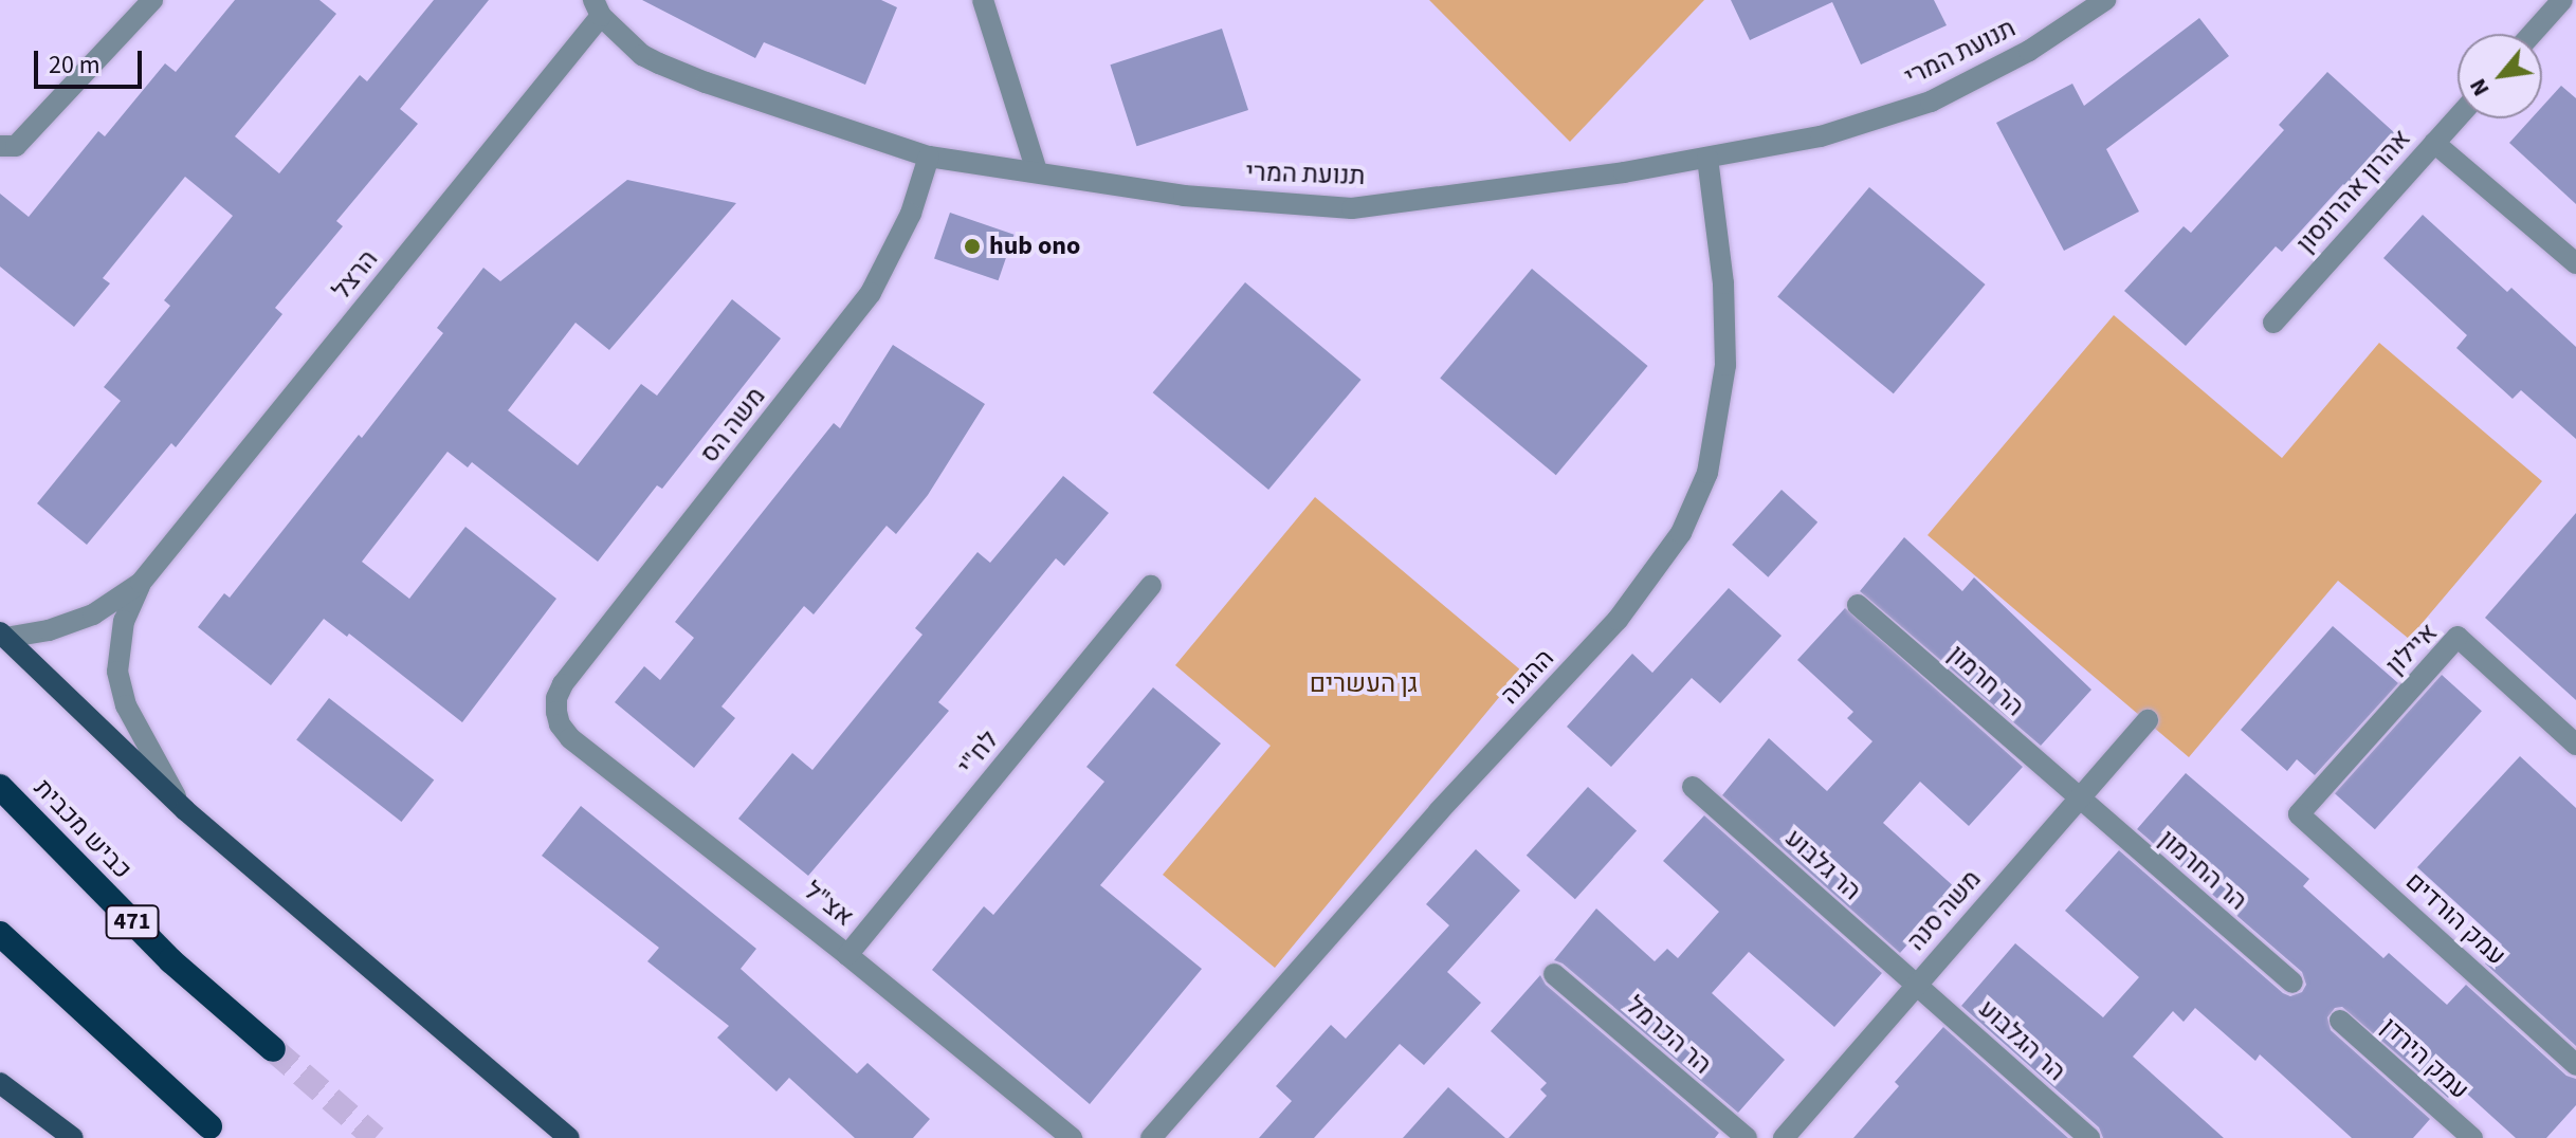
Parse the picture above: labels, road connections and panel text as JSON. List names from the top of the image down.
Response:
{
  "streets": {
    "highway": ["כביש מכבית", "471"],
    "street": [
      "תנועת המרי",
      "אהרון אהרונסון",
      "הרצל",
      "משה הס",
      "איילון",
      "ההגנה",
      "הר חרמון",
      "לח\"י",
      "הר גלבוע",
      "הר החרמון",
      "אצ\"ל",
      "משה סנה",
      "עמק הורדים",
      "הר הכרמל",
      "הר הגלבוע",
      "עמק הירדן"
    ]
  },
  "crossings": [
    ["תנועת המרי", "הרצל"],
    ["תנועת המרי", "משה הס"],
    ["תנועת המרי", "ההגנה"],
    ["משה הס", "אצ\"ל"],
    ["איילון", "עמק הורדים"],
    ["הר חרמון", "הר החרמון"],
    ["הר חרמון", "משה סנה"],
    ["לח\"י", "אצ\"ל"],
    ["הר גלבוע", "משה סנה"],
    ["הר גלבוע", "הר הגלבוע"],
    ["הר החרמון", "משה סנה"],
    ["משה סנה", "הר הגלבוע"]
  ],
  "parks": ["גן העשרים"],
  "places": ["hub ono"],
  "scale_bar": "20 m",
  "north": "bottom left"
}
